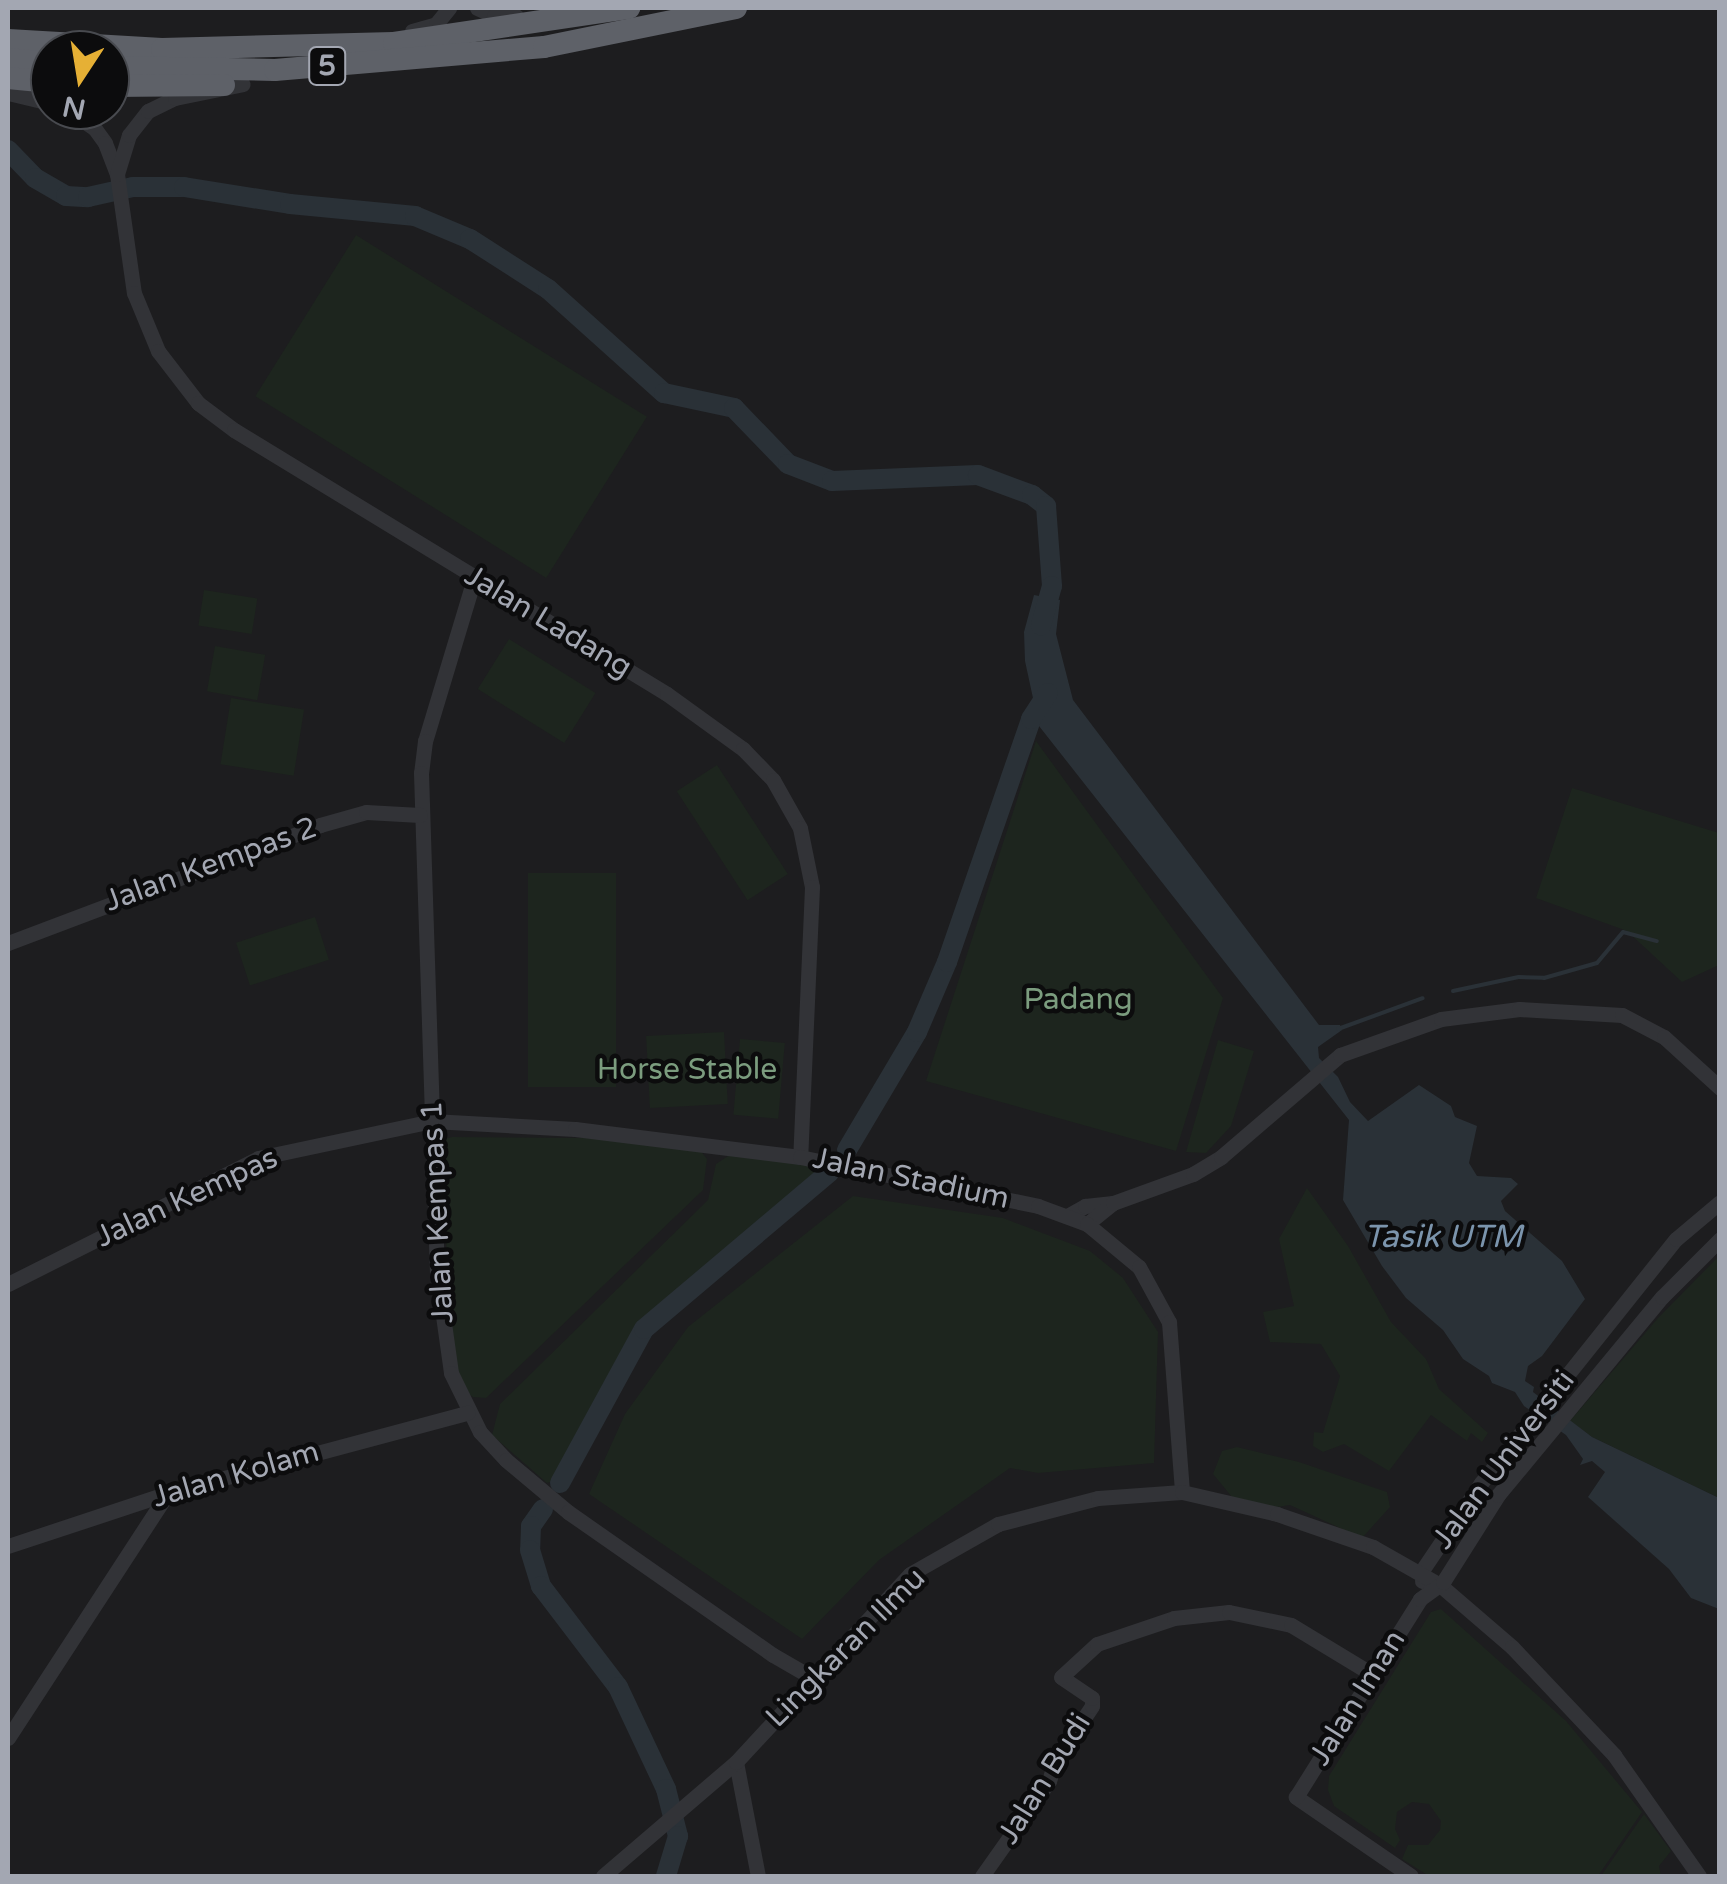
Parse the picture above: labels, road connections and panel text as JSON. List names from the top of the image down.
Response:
{
  "streets": {
    "highway": ["5"],
    "street": [
      "Jalan Ladang",
      "Jalan Kempas 2",
      "Jalan Stadium",
      "Jalan Kempas",
      "Jalan Kempas 1",
      "Jalan Universiti",
      "Jalan Kolam",
      "Lingkaran Ilmu",
      "Jalan Iman",
      "Jalan Budi"
    ]
  },
  "crossings": [
    ["Jalan Ladang", "Jalan Stadium"],
    ["Jalan Ladang", "Jalan Kempas 1"],
    ["Jalan Kempas 2", "Jalan Kempas 1"],
    ["Jalan Stadium", "Jalan Kempas"],
    ["Jalan Stadium", "Jalan Kempas 1"],
    ["Jalan Stadium", "Lingkaran Ilmu"],
    ["Jalan Kempas", "Jalan Kempas 1"],
    ["Jalan Kempas 1", "Jalan Kolam"],
    ["Jalan Kempas 1", "Lingkaran Ilmu"],
    ["Jalan Universiti", "Lingkaran Ilmu"],
    ["Jalan Universiti", "Jalan Iman"],
    ["Jalan Iman", "Jalan Budi"]
  ],
  "water": ["Tasik UTM"],
  "parks": ["Padang", "Horse Stable"],
  "north": "bottom"
}
